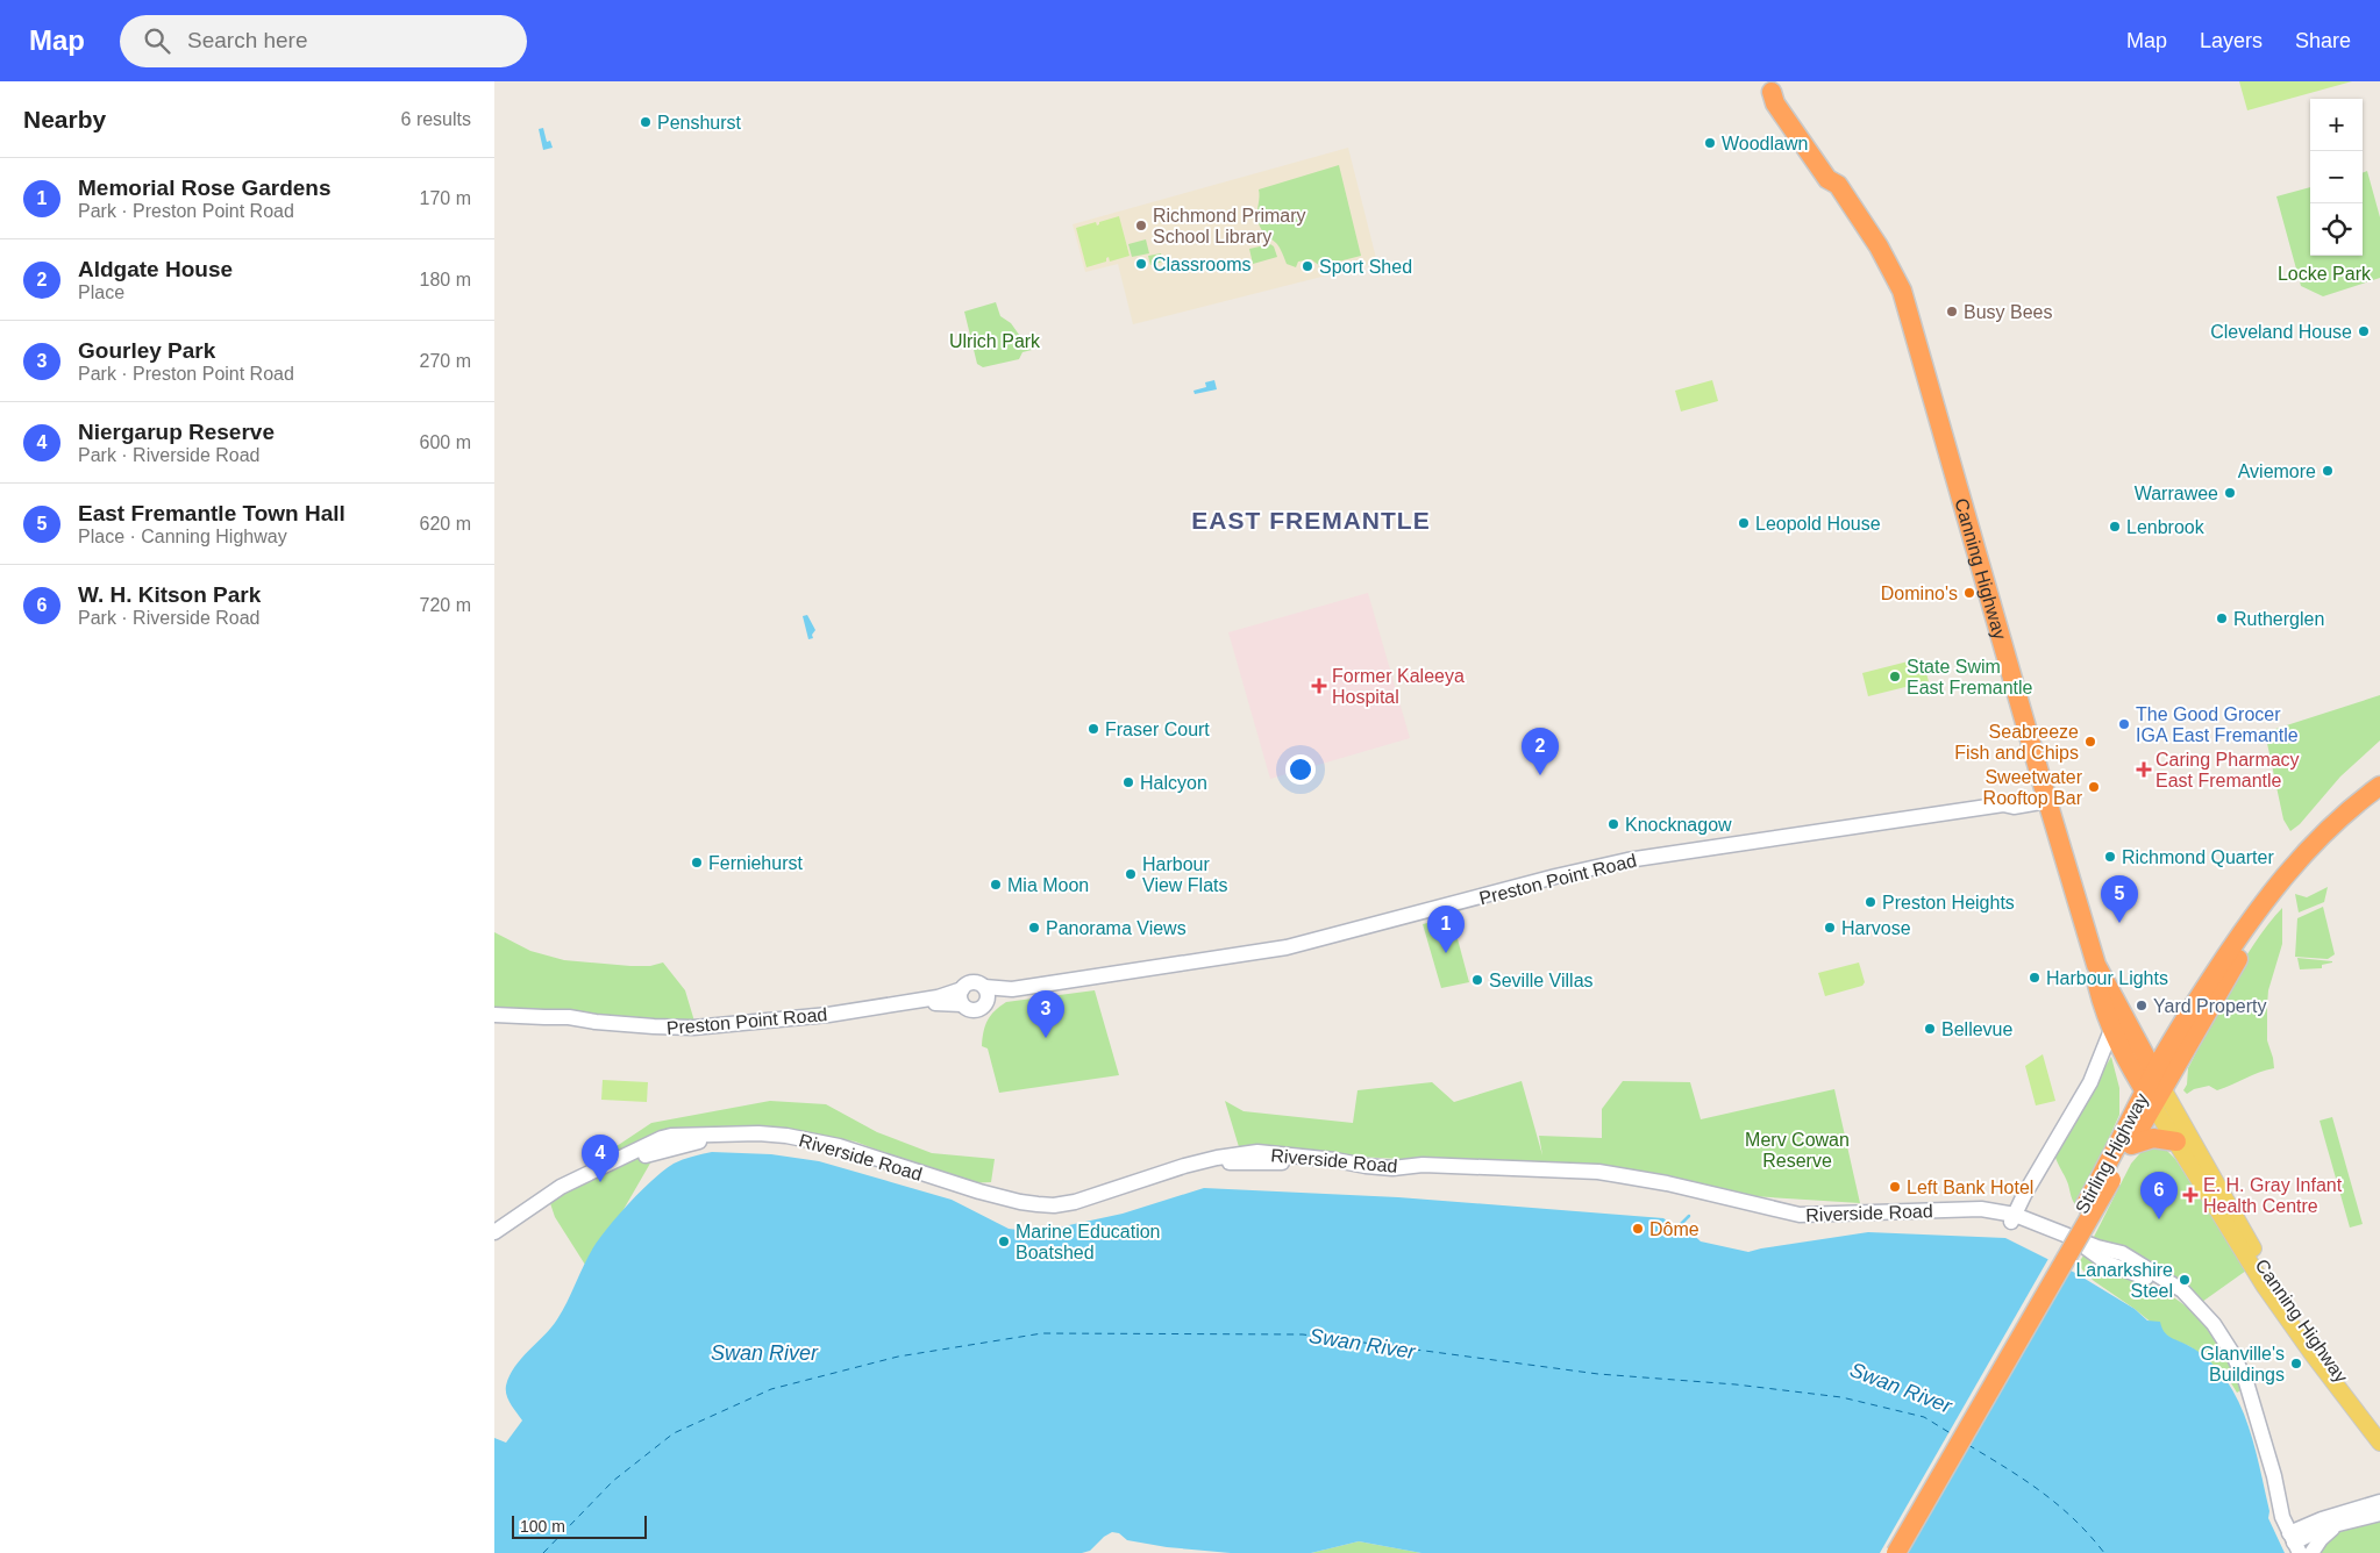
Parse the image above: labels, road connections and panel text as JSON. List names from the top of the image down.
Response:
{
  "streets": {
    "highway": ["Canning Highway", "Stirling Highway"],
    "street": ["Preston Point Road", "Riverside Road"]
  },
  "crossings": [
    ["Canning Highway", "Preston Point Road"],
    ["Canning Highway", "Stirling Highway"]
  ],
  "districts": ["EAST FREMANTLE"],
  "water": ["Swan River"],
  "parks": ["Locke Park", "Ulrich Park", "Merv Cowan Reserve"],
  "places": {
    "other": [
      "Penshurst",
      "Woodlawn",
      "Richmond Primary School Library",
      "Classrooms",
      "Sport Shed",
      "Busy Bees",
      "Cleveland House",
      "Aviemore",
      "Warrawee",
      "Leopold House",
      "Lenbrook",
      "Domino's",
      "Rutherglen",
      "State Swim East Fremantle",
      "The Good Grocer IGA East Fremantle",
      "Fraser Court",
      "Seabreeze Fish and Chips",
      "Halcyon",
      "Sweetwater Rooftop Bar",
      "Knocknagow",
      "Richmond Quarter",
      "Ferniehurst",
      "Harbour View Flats",
      "Mia Moon",
      "Preston Heights",
      "Panorama Views",
      "Harvose",
      "Harbour Lights",
      "Seville Villas",
      "Yard Property",
      "Bellevue",
      "Left Bank Hotel",
      "Dôme",
      "Marine Education Boatshed",
      "Lanarkshire Steel",
      "Glanville's Buildings"
    ],
    "health": ["Former Kaleeya Hospital", "Caring Pharmacy East Fremantle", "E. H. Gray Infant Health Centre"]
  },
  "scale_bar": "100 m",
  "page": {
    "header": "Map",
    "search": "Search here",
    "nav": ["Map", "Layers", "Share"],
    "heading": ["Nearby", "6 results"],
    "map_buttons": ["+", "−"],
    "list": [
      {
        "mark": "1",
        "name": "Memorial Rose Gardens",
        "note": "Park · Preston Point Road",
        "value": "170 m"
      },
      {
        "mark": "2",
        "name": "Aldgate House",
        "note": "Place",
        "value": "180 m"
      },
      {
        "mark": "3",
        "name": "Gourley Park",
        "note": "Park · Preston Point Road",
        "value": "270 m"
      },
      {
        "mark": "4",
        "name": "Niergarup Reserve",
        "note": "Park · Riverside Road",
        "value": "600 m"
      },
      {
        "mark": "5",
        "name": "East Fremantle Town Hall",
        "note": "Place · Canning Highway",
        "value": "620 m"
      },
      {
        "mark": "6",
        "name": "W. H. Kitson Park",
        "note": "Park · Riverside Road",
        "value": "720 m"
      }
    ],
    "pins": [
      "2",
      "5",
      "1",
      "3",
      "4",
      "6"
    ],
    "scale": "100 m"
  }
}
